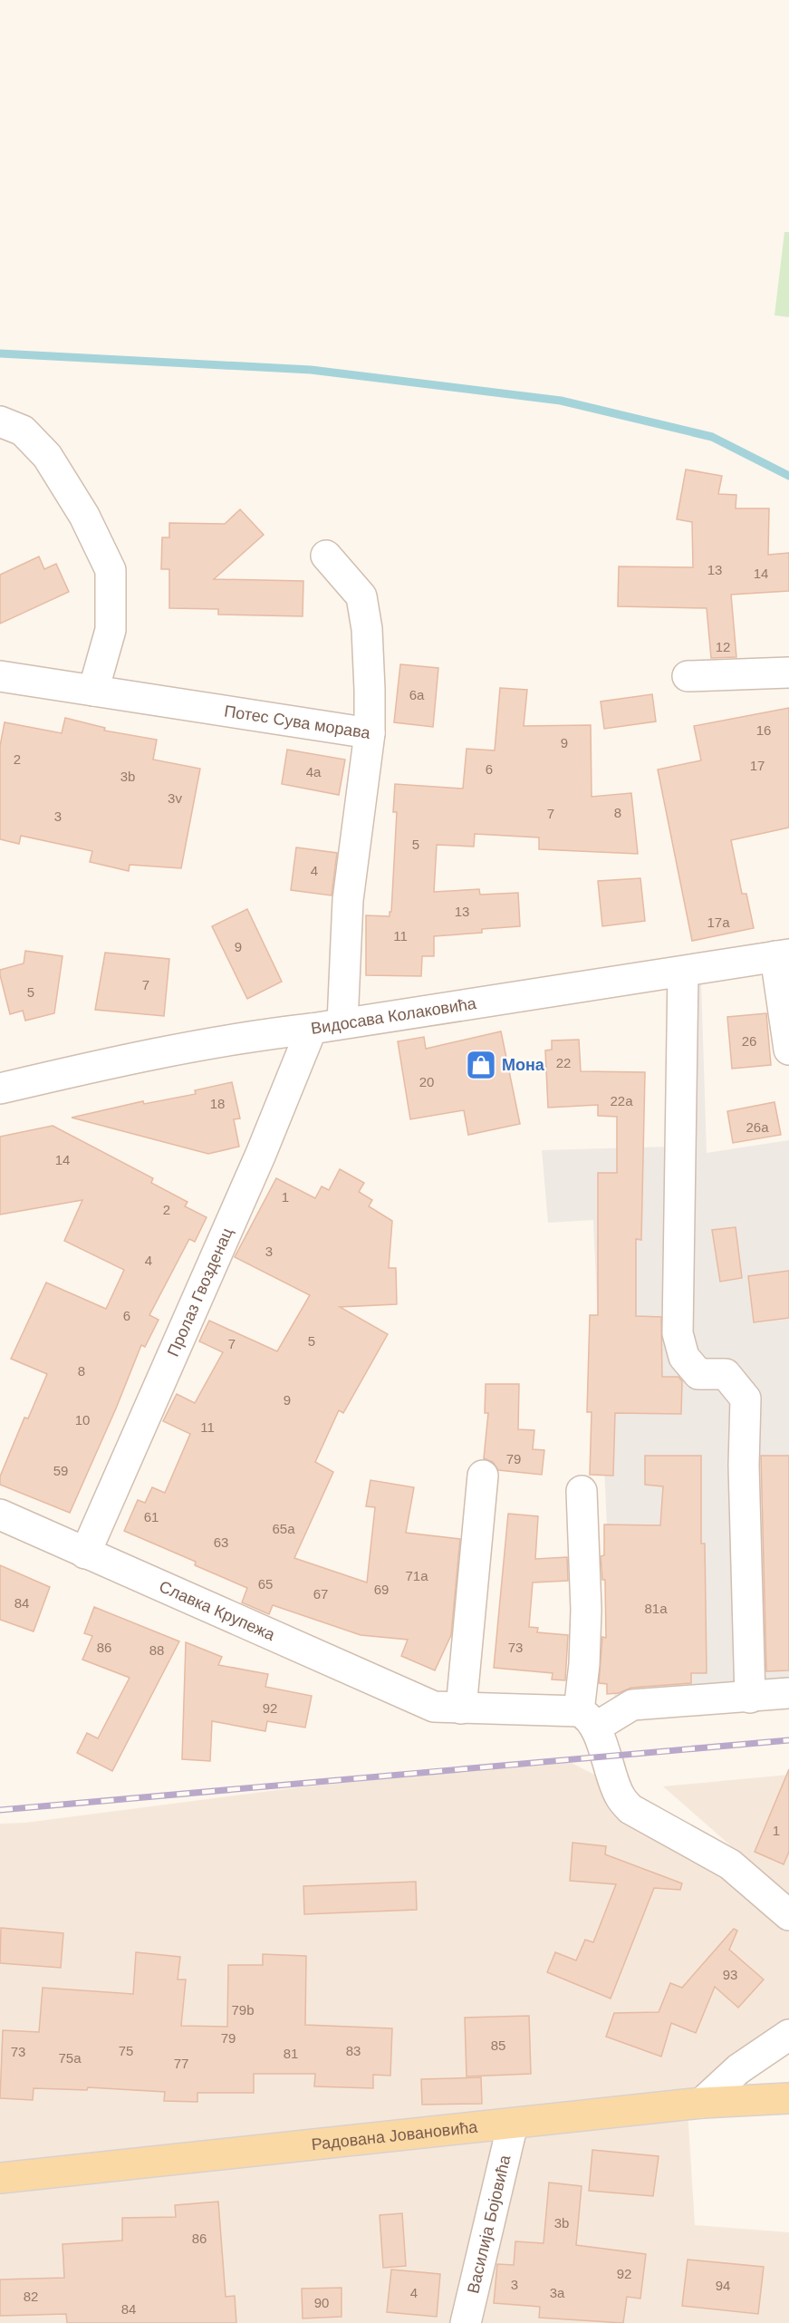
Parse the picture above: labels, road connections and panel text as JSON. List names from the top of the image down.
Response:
{
  "streets": {
    "main road": ["Радована Јовановића"],
    "street": [
      "Потес Сува морава",
      "Видосава Колаковића",
      "Пролаз Гвозденац",
      "Славка Крупежа",
      "Василија Бојовића"
    ]
  },
  "crossings": [
    ["Потес Сува морава", "Видосава Колаковића"],
    ["Видосава Колаковића", "Пролаз Гвозденац"],
    ["Пролаз Гвозденац", "Славка Крупежа"],
    ["Радована Јовановића", "Василија Бојовића"]
  ],
  "places": {
    "shop": ["Мона"]
  },
  "house_numbers": [
    "13",
    "14",
    "12",
    "6a",
    "16",
    "9",
    "2",
    "17",
    "6",
    "4a",
    "3b",
    "3v",
    "8",
    "7",
    "3",
    "5",
    "4",
    "13",
    "17a",
    "11",
    "9",
    "7",
    "5",
    "26",
    "22",
    "20",
    "22a",
    "18",
    "26a",
    "14",
    "1",
    "2",
    "3",
    "4",
    "6",
    "5",
    "7",
    "8",
    "9",
    "10",
    "11",
    "79",
    "59",
    "61",
    "65a",
    "63",
    "71a",
    "65",
    "69",
    "67",
    "84",
    "81a",
    "86",
    "73",
    "88",
    "92",
    "1",
    "93",
    "79b",
    "79",
    "85",
    "75",
    "83",
    "73",
    "81",
    "75a",
    "77",
    "3b",
    "86",
    "92",
    "3",
    "94",
    "4",
    "3a",
    "82",
    "90",
    "84"
  ]
}
